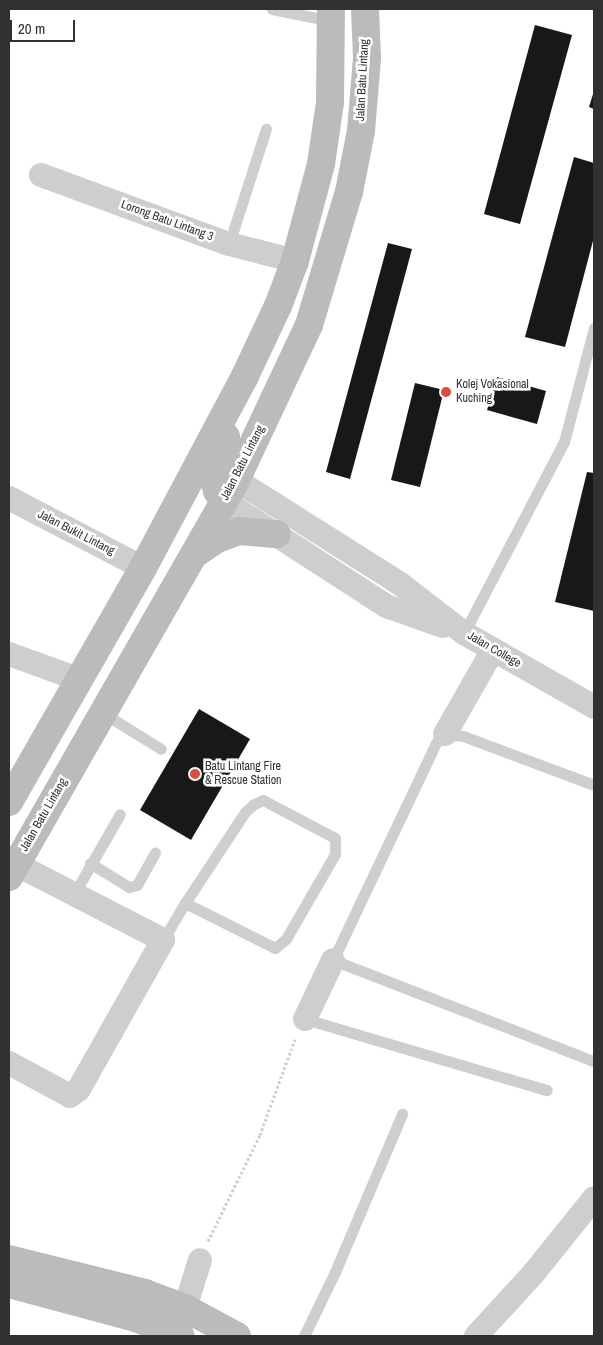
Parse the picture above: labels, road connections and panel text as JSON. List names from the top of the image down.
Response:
{
  "streets": {
    "main road": ["Jalan Batu Lintang"],
    "street": ["Lorong Batu Lintang 3", "Jalan Bukit Lintang", "Jalan College"]
  },
  "crossings": [
    ["Jalan Batu Lintang", "Jalan College"]
  ],
  "places": ["Kolej Vokasional Kuching", "Batu Lintang Fire & Rescue Station"],
  "scale_bar": "20 m"
}
